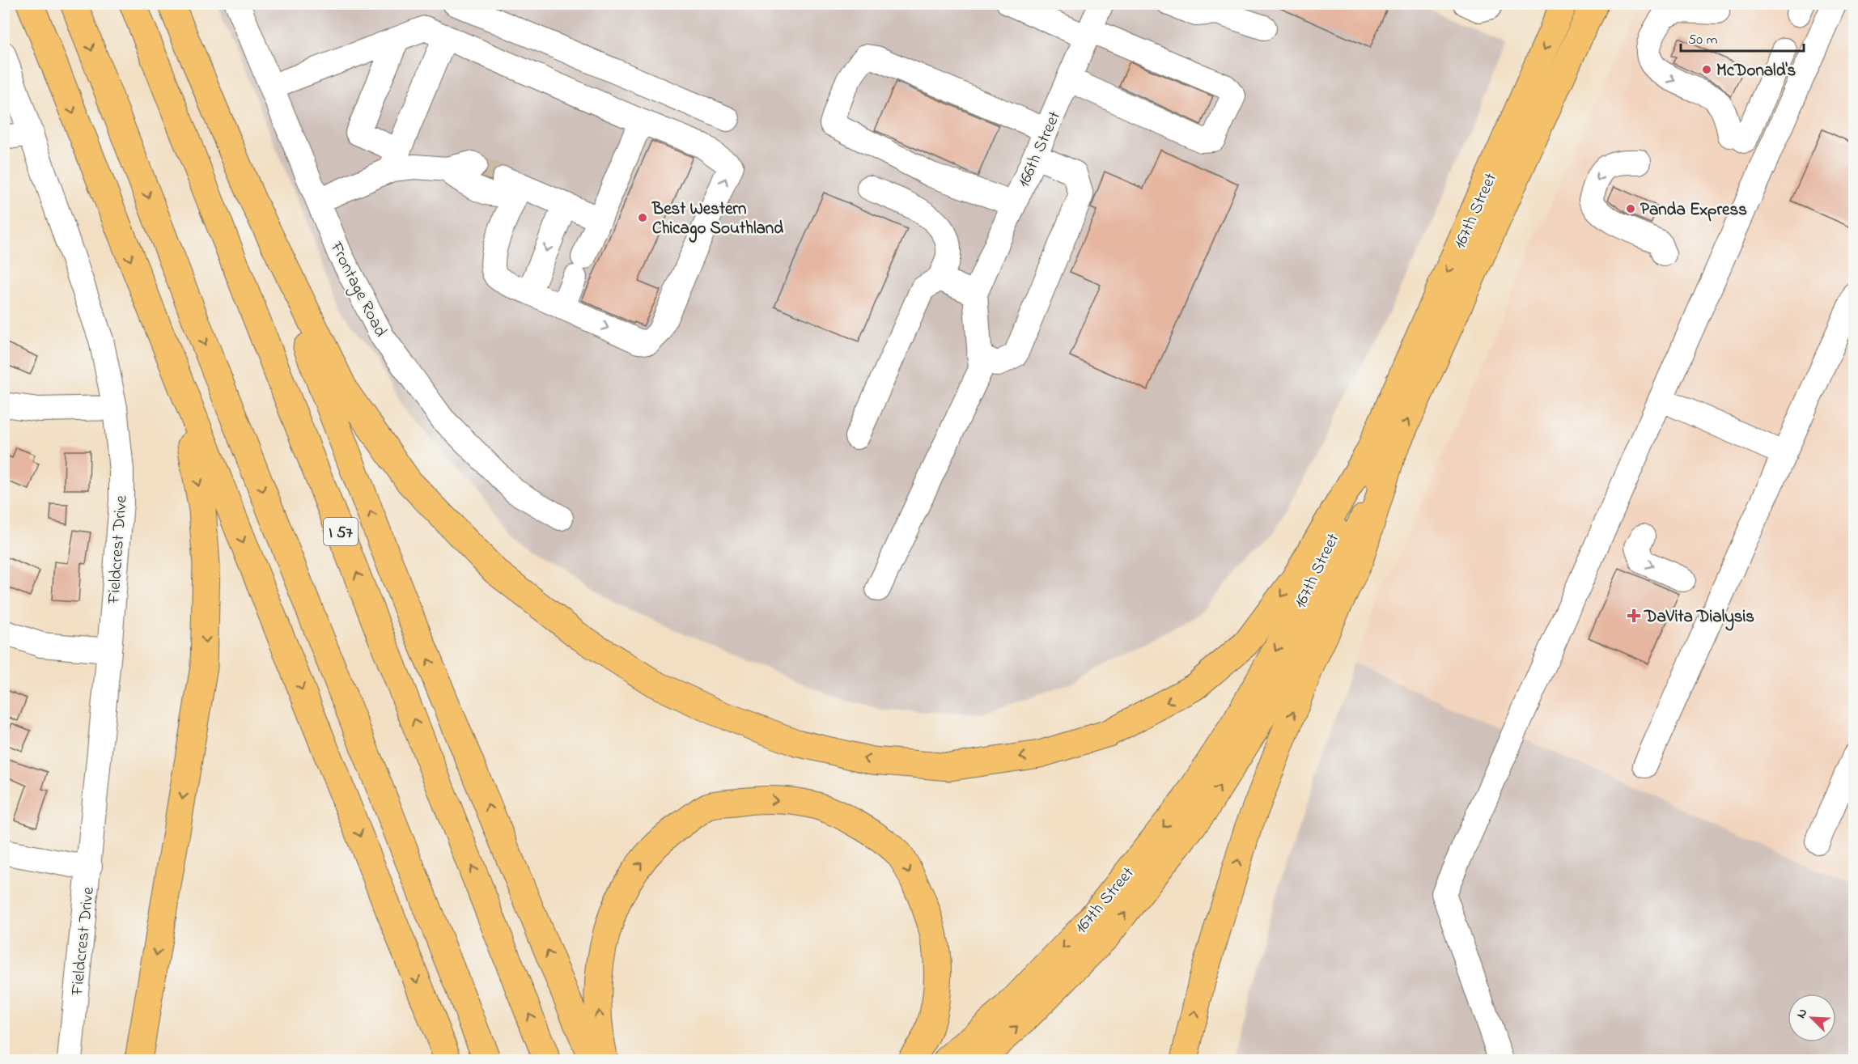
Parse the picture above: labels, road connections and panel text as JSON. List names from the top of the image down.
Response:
{
  "streets": {
    "main road": ["167th Street", "I 57"],
    "street": ["166th Street", "Frontage Road", "Fieldcrest Drive"]
  },
  "places": {
    "other": ["McDonald's", "Panda Express", "Best Western Chicago Southland"],
    "health": ["DaVita Dialysis"]
  },
  "scale_bar": "50 m",
  "north": "top left"
}
